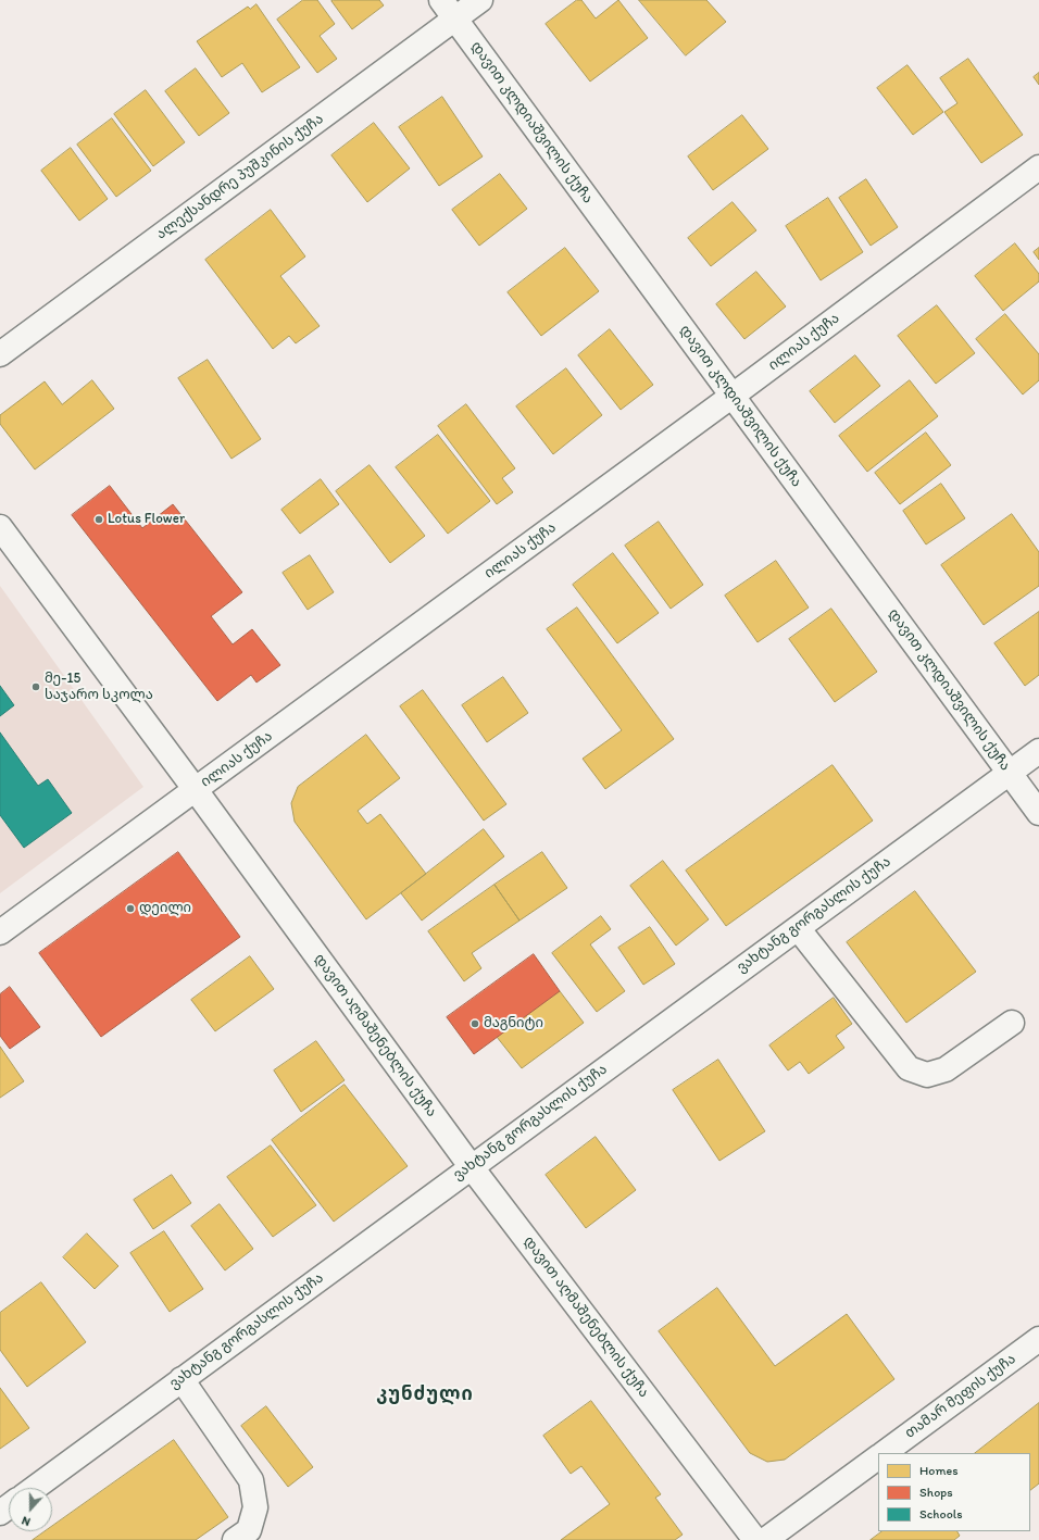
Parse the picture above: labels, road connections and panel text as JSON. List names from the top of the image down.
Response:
{
  "streets": {
    "street": [
      "დავით კლდიაშვილის ქუჩა",
      "ალექსანდრე პუშკინის ქუჩა",
      "ილიას ქუჩა",
      "ვახტანგ გორგასლის ქუჩა",
      "დავით აღმაშენებლის ქუჩა",
      "თამარ მეფის ქუჩა"
    ]
  },
  "crossings": [
    ["დავით კლდიაშვილის ქუჩა", "ალექსანდრე პუშკინის ქუჩა"],
    ["დავით კლდიაშვილის ქუჩა", "ილიას ქუჩა"],
    ["დავით კლდიაშვილის ქუჩა", "ვახტანგ გორგასლის ქუჩა"],
    ["ილიას ქუჩა", "დავით აღმაშენებლის ქუჩა"],
    ["ვახტანგ გორგასლის ქუჩა", "დავით აღმაშენებლის ქუჩა"]
  ],
  "districts": ["კუნძული"],
  "places": [
    "Lotus Flower",
    "მე-15 საჯარო სკოლა",
    "დეილი",
    "მაგნიტი"
  ],
  "legend": ["Homes", "Shops", "Schools"],
  "north": "bottom"
}
